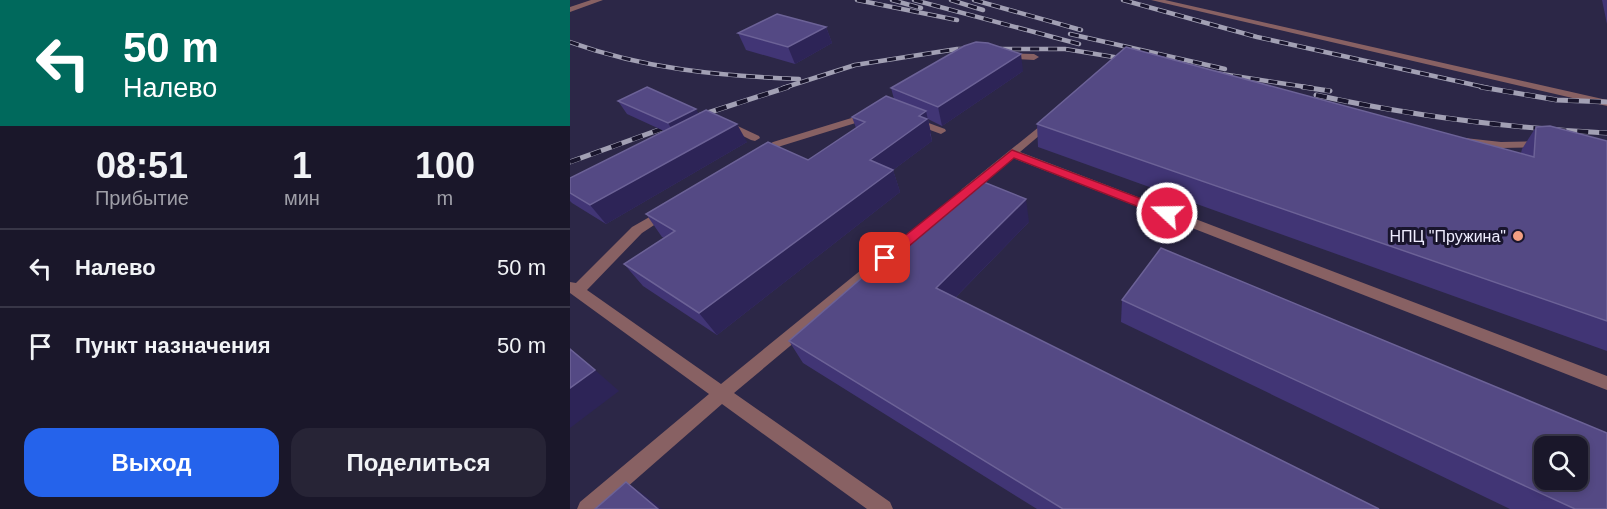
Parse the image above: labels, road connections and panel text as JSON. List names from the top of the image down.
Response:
{
  "places": ["НПЦ \"Пружина\""],
  "page": {
    "turn": ["50 m", "Налево"],
    "eta": [
      "08:51",
      "Прибытие",
      "1",
      "мин",
      "100",
      "m"
    ],
    "list": [
      {
        "name": "Налево",
        "value": "50 m"
      },
      {
        "name": "Пункт назначения",
        "value": "50 m"
      }
    ],
    "buttons": ["Выход", "Поделиться"]
  }
}
